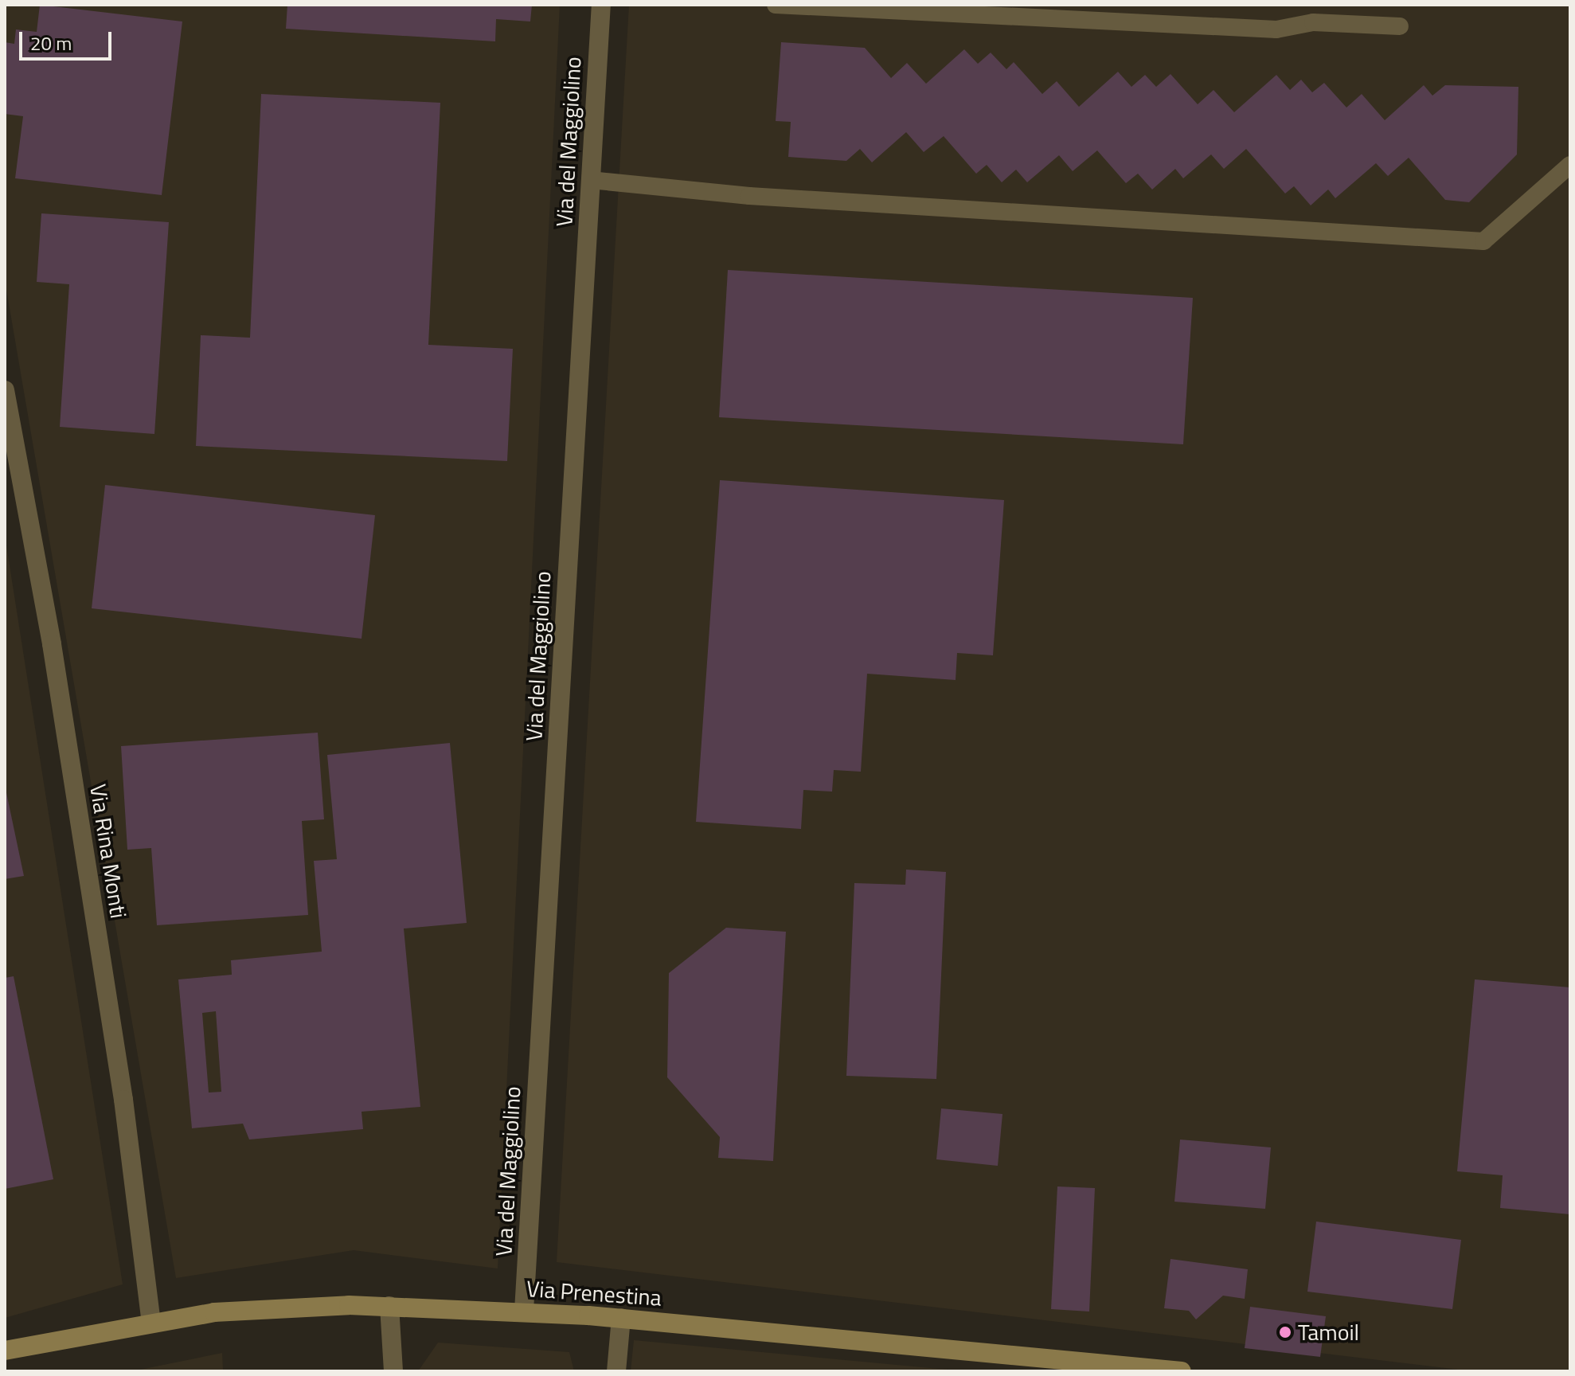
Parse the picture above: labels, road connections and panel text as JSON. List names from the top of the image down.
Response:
{
  "streets": {
    "main road": ["Via Prenestina"],
    "street": ["Via del Maggiolino", "Via Rina Monti"]
  },
  "crossings": [
    ["Via del Maggiolino", "Via Prenestina"],
    ["Via Rina Monti", "Via Prenestina"]
  ],
  "places": ["Tamoil"],
  "scale_bar": "20 m"
}
